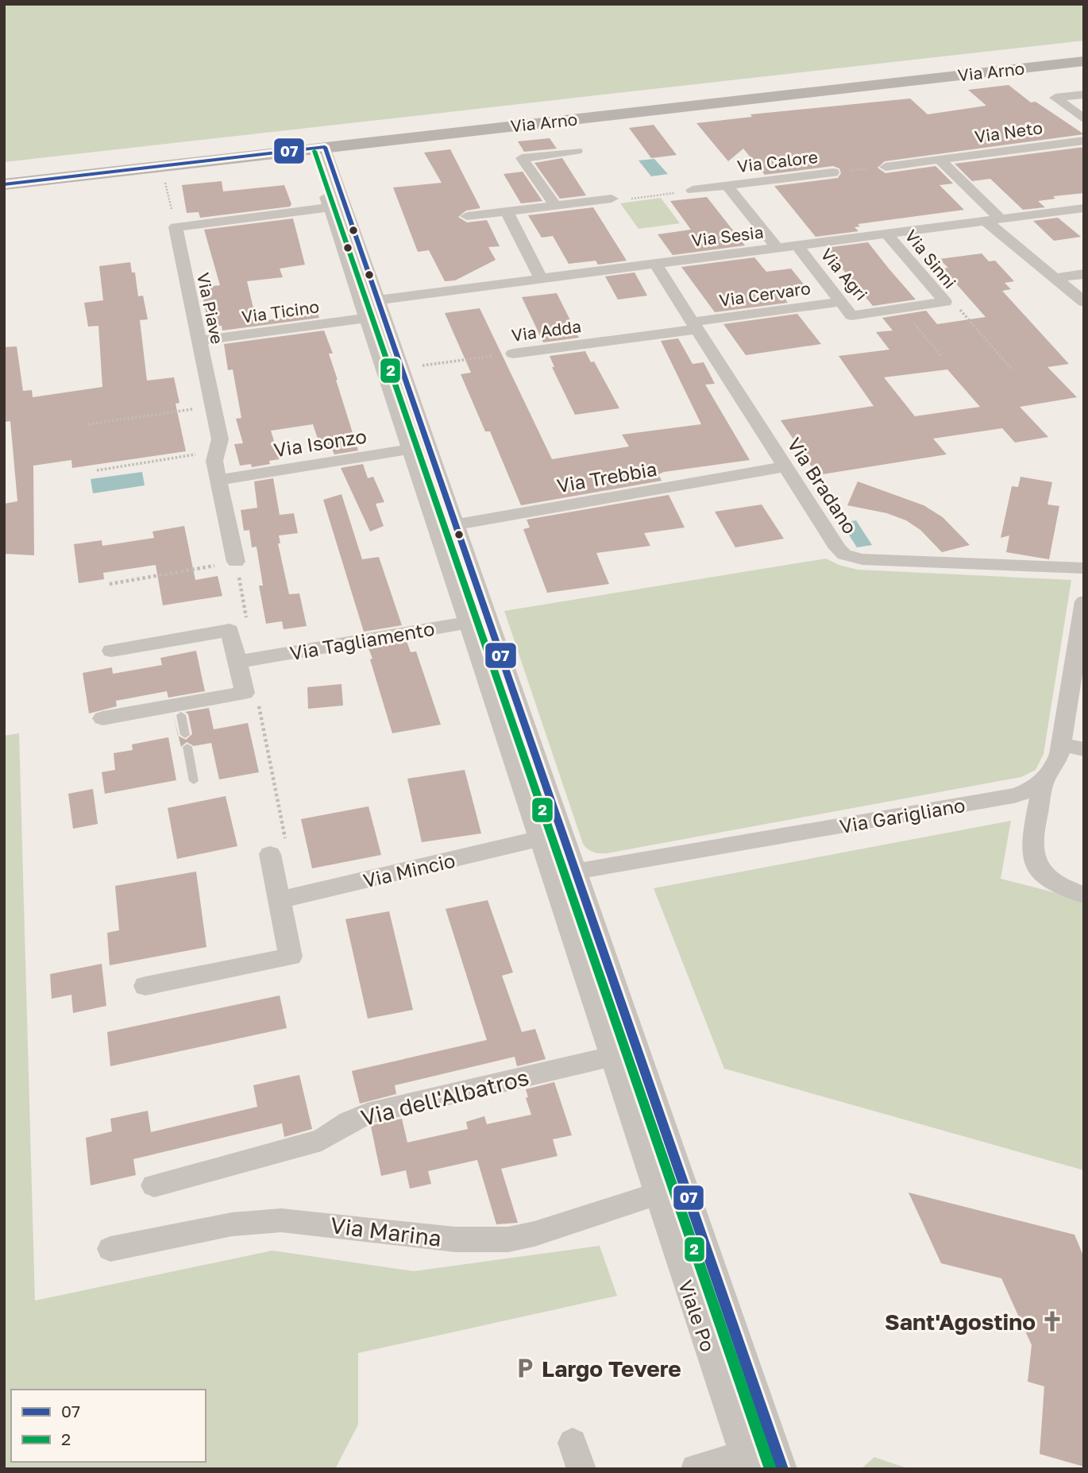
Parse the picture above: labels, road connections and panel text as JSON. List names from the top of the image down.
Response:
{
  "streets": {
    "street": [
      "Via Arno",
      "Via Neto",
      "Via Calore",
      "Via Sesia",
      "Via Sinni",
      "Via Agri",
      "Via Cervaro",
      "Via Piave",
      "Via Ticino",
      "Via Adda",
      "Via Isonzo",
      "Via Trebbia",
      "Via Bradano",
      "Via Tagliamento",
      "Via Garigliano",
      "Via Mincio",
      "Via dell'Albatros",
      "Via Marina",
      "Viale Po"
    ]
  },
  "crossings": [
    ["Via Arno", "Viale Po"],
    ["Via Calore", "Via Sesia"],
    ["Via Sesia", "Via Sinni"],
    ["Via Sesia", "Via Agri"],
    ["Via Sesia", "Via Ticino"],
    ["Via Sesia", "Via Bradano"],
    ["Via Sesia", "Viale Po"],
    ["Via Sinni", "Via Agri"],
    ["Via Agri", "Via Cervaro"],
    ["Via Cervaro", "Via Adda"],
    ["Via Cervaro", "Via Bradano"],
    ["Via Piave", "Via Ticino"],
    ["Via Piave", "Via Isonzo"],
    ["Via Ticino", "Viale Po"],
    ["Via Adda", "Via Bradano"],
    ["Via Adda", "Viale Po"],
    ["Via Isonzo", "Viale Po"],
    ["Via Trebbia", "Via Bradano"],
    ["Via Trebbia", "Viale Po"],
    ["Via Tagliamento", "Viale Po"],
    ["Via Garigliano", "Viale Po"],
    ["Via Mincio", "Viale Po"],
    ["Via dell'Albatros", "Viale Po"],
    ["Via Marina", "Viale Po"]
  ],
  "places": {
    "church": ["Sant'Agostino"],
    "parking": ["Largo Tevere"]
  },
  "lines": ["transit line 07", "transit line 2"],
  "legend": ["07", "2"]
}
